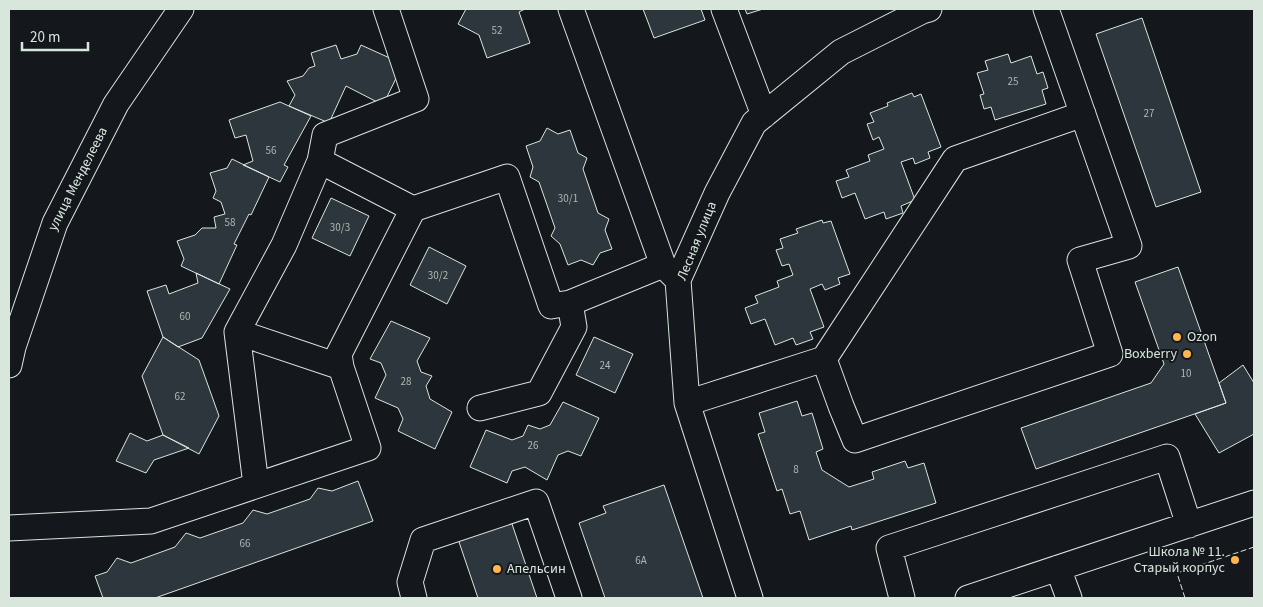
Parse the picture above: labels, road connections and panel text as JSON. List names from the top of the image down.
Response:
{
  "streets": {
    "street": ["улица Менделеева", "Лесная улица"]
  },
  "places": [
    "Ozon",
    "Boxberry",
    "Школа № 11. Старый корпус",
    "Апельсин"
  ],
  "house_numbers": [
    "52",
    "25",
    "27",
    "56",
    "30/1",
    "58",
    "30/3",
    "30/2",
    "60",
    "24",
    "10",
    "28",
    "62",
    "26",
    "8",
    "66",
    "6А"
  ],
  "scale_bar": "20 m"
}
